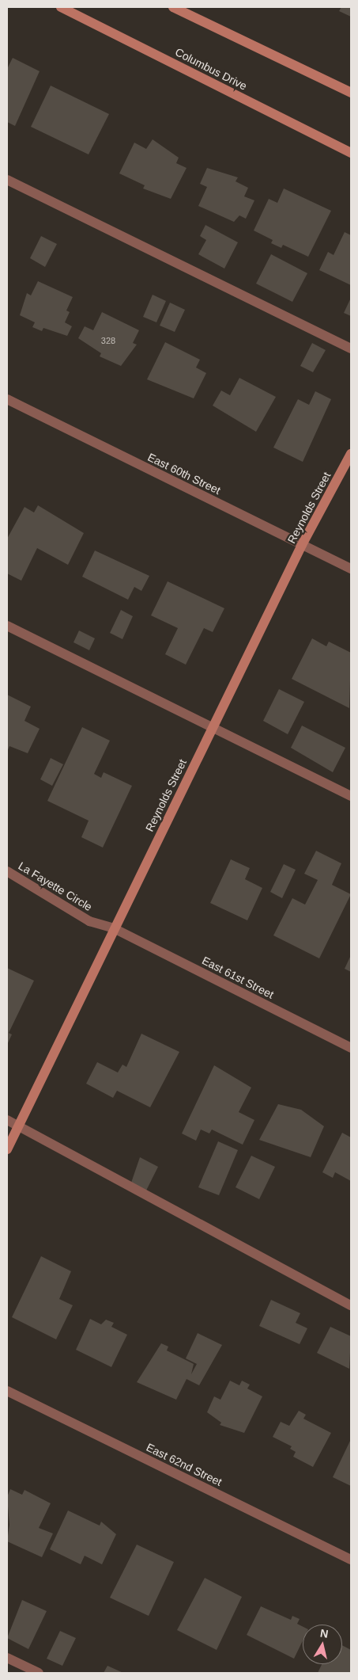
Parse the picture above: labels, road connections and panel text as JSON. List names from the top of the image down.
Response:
{
  "streets": {
    "street": [
      "Columbus Drive",
      "East 60th Street",
      "Reynolds Street",
      "La Fayette Circle",
      "East 61st Street",
      "East 62nd Street"
    ]
  },
  "crossings": [
    ["East 60th Street", "Reynolds Street"],
    ["Reynolds Street", "La Fayette Circle"],
    ["Reynolds Street", "East 61st Street"],
    ["La Fayette Circle", "East 61st Street"]
  ],
  "house_numbers": ["328"],
  "north": "top"
}
